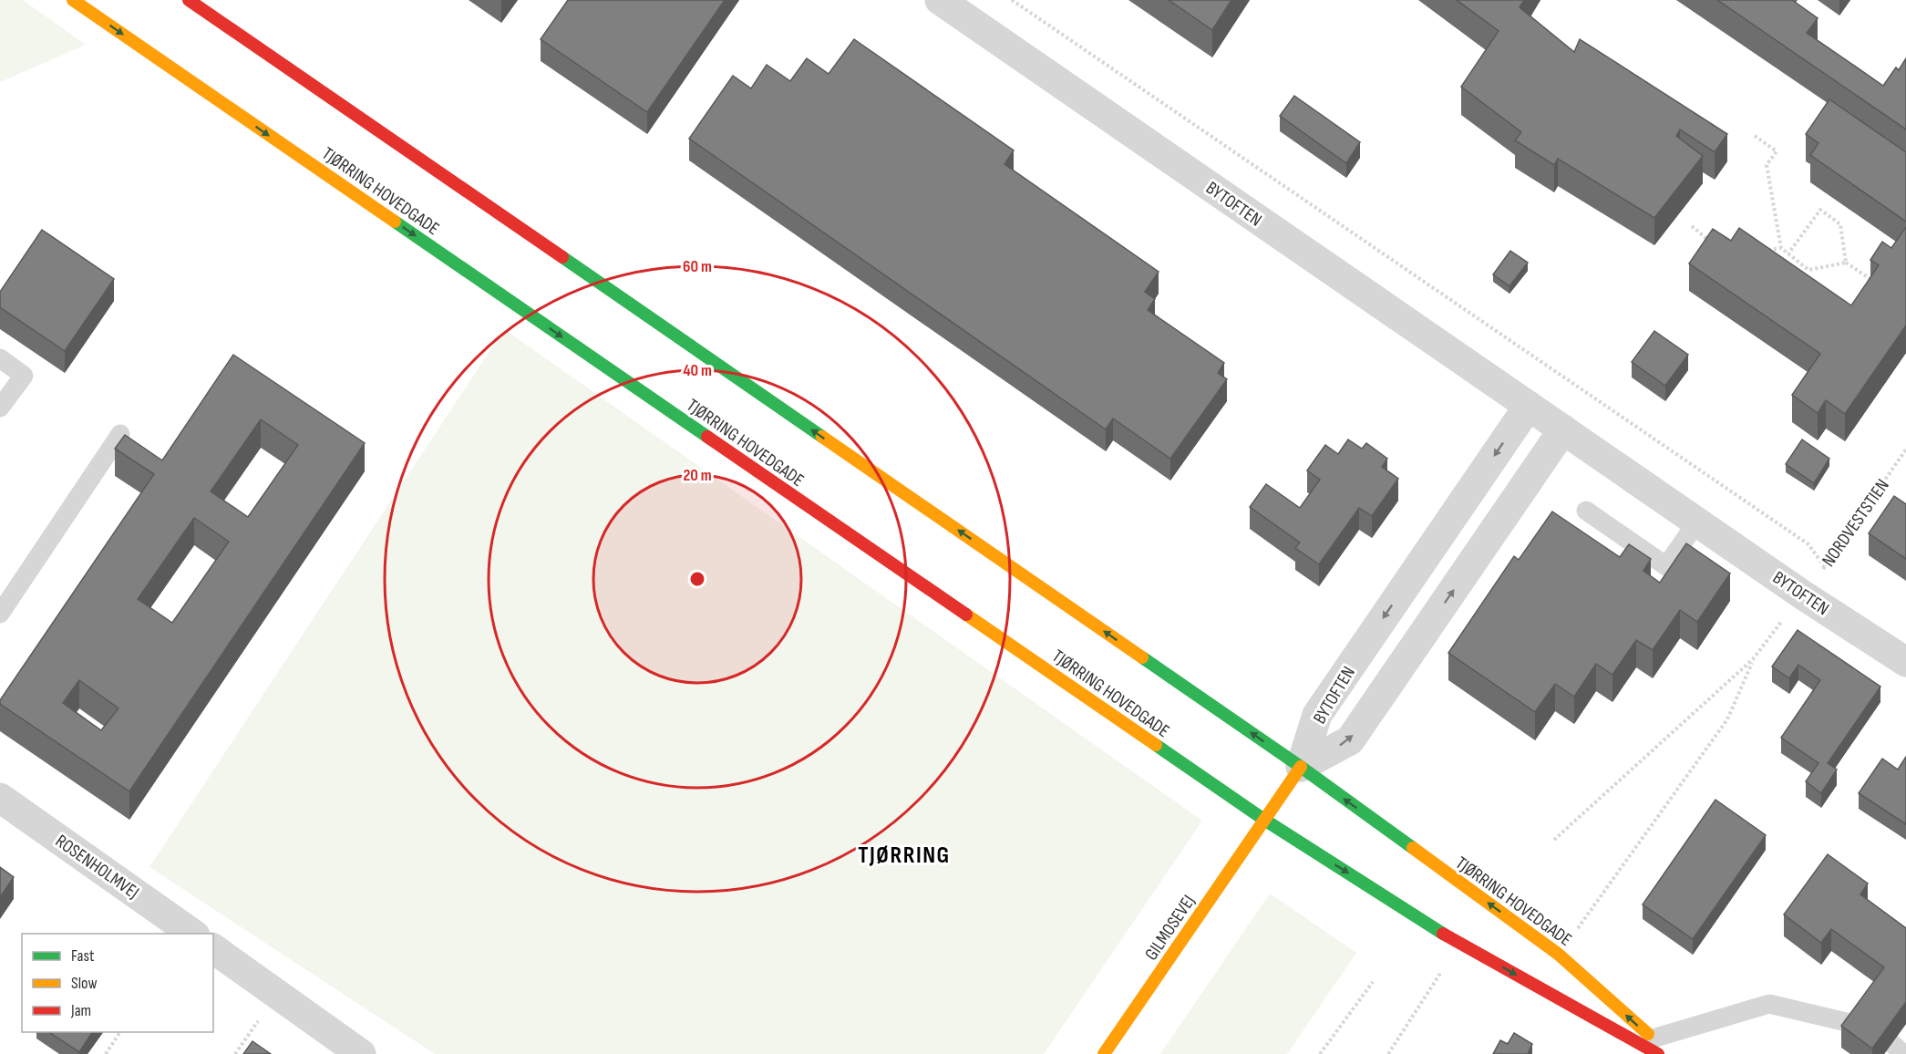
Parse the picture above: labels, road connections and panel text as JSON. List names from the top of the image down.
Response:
{
  "streets": {
    "main road": ["TJØRRING HOVEDGADE", "GILMOSEVEJ"],
    "street": ["BYTOFTEN", "ROSENHOLMVEJ"],
    "path": ["NORDVESTSTIEN"]
  },
  "crossings": [
    ["TJØRRING HOVEDGADE", "BYTOFTEN"],
    ["TJØRRING HOVEDGADE", "GILMOSEVEJ"],
    ["BYTOFTEN", "NORDVESTSTIEN"]
  ],
  "districts": ["TJØRRING"],
  "legend": ["Fast", "Slow", "Jam"],
  "rings": ["60 m", "40 m", "20 m"]
}
